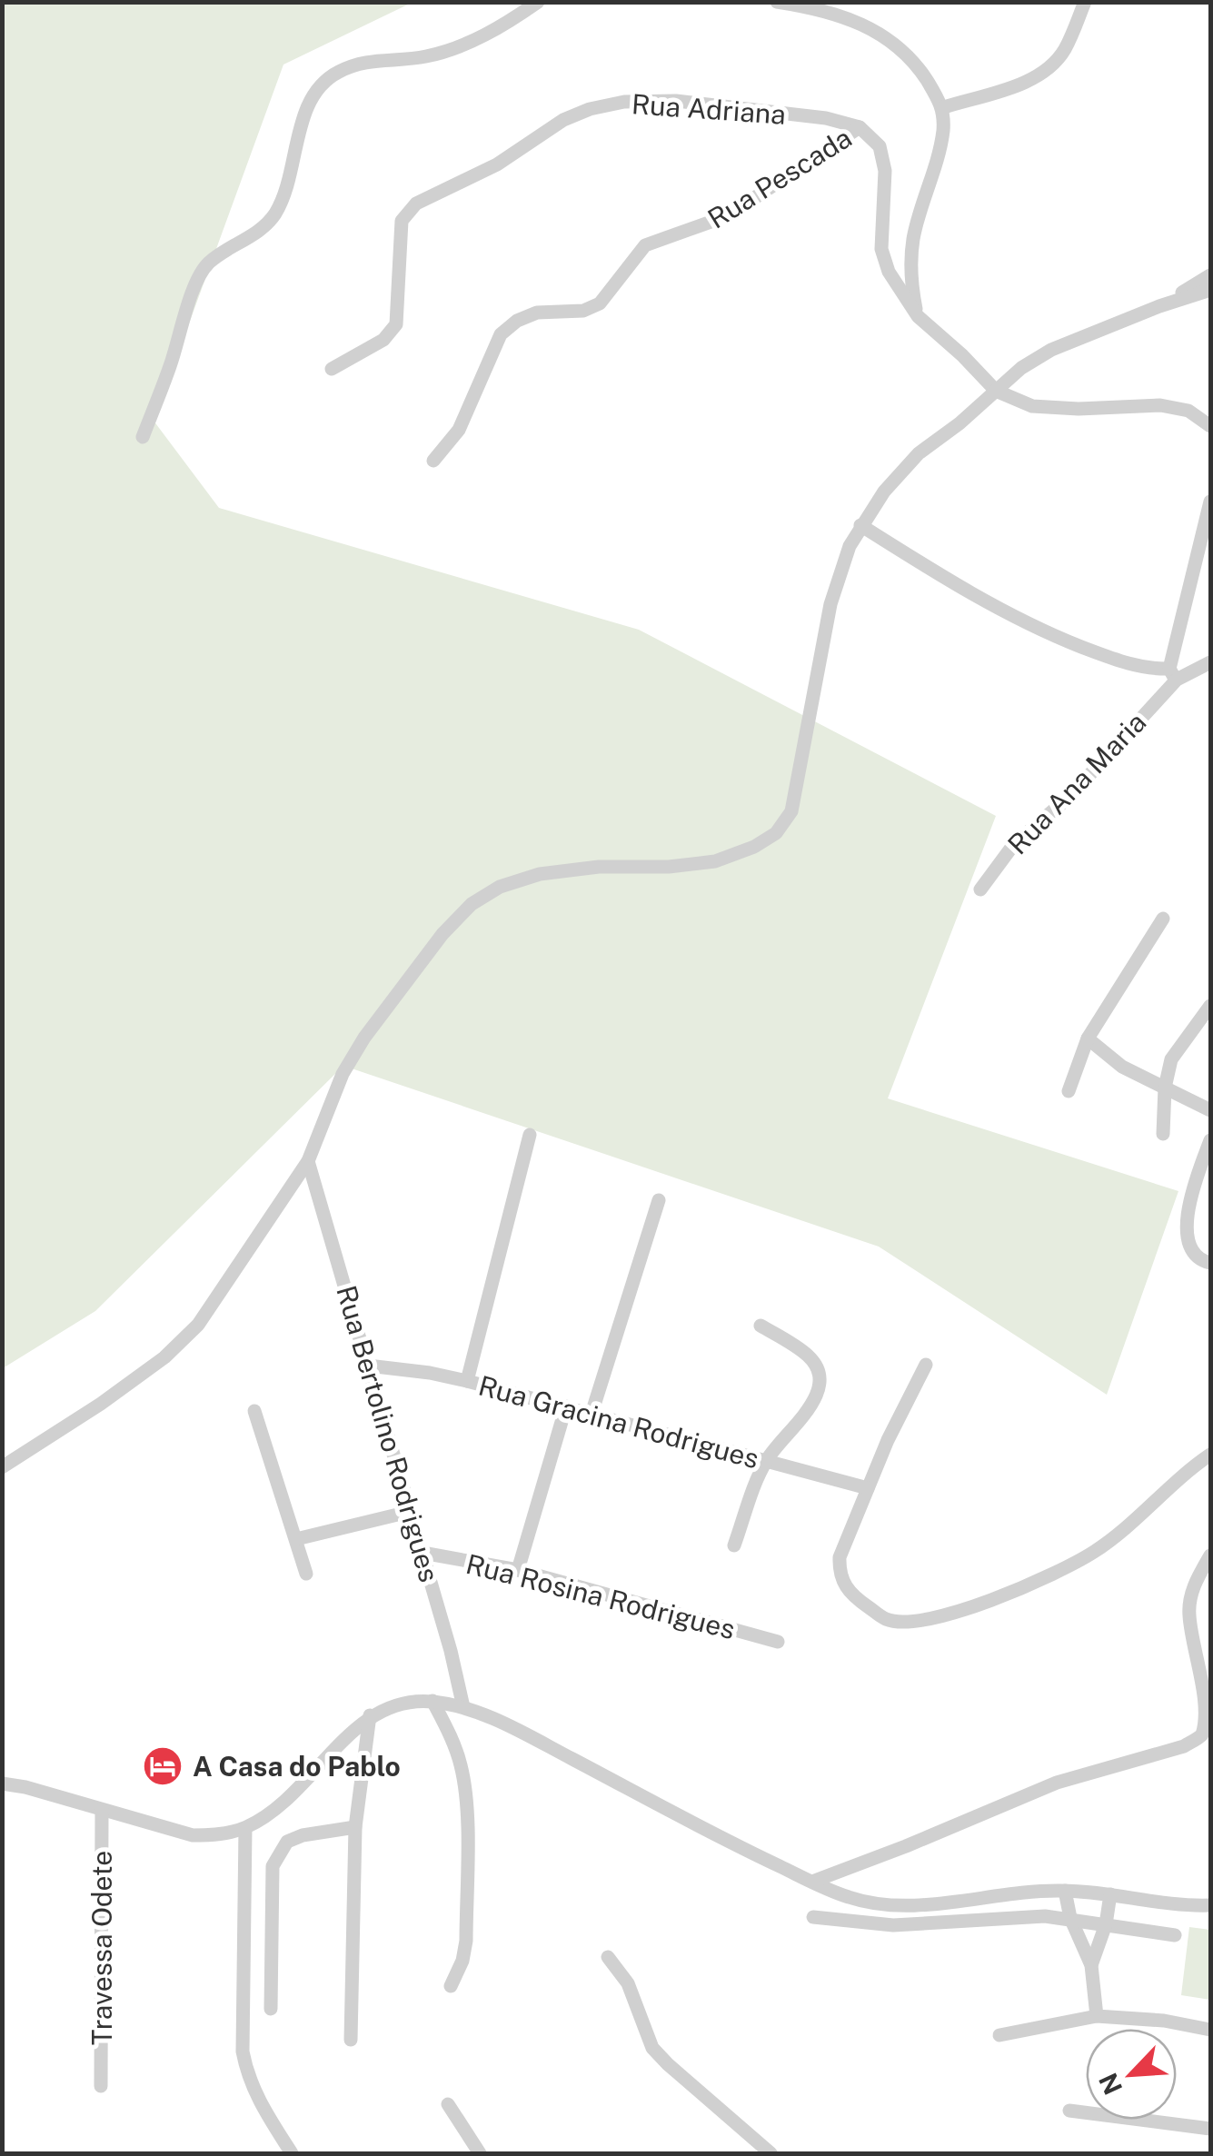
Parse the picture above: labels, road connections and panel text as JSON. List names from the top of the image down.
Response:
{
  "streets": {
    "street": [
      "Rua Adriana",
      "Rua Pescada",
      "Rua Ana Maria",
      "Rua Gracina Rodrigues",
      "Rua Bertolino Rodrigues",
      "Rua Rosina Rodrigues",
      "Travessa Odete"
    ]
  },
  "crossings": [
    ["Rua Adriana", "Rua Pescada"],
    ["Rua Gracina Rodrigues", "Rua Bertolino Rodrigues"],
    ["Rua Bertolino Rodrigues", "Rua Rosina Rodrigues"]
  ],
  "places": {
    "hotel": ["A Casa do Pablo"]
  },
  "north": "bottom left"
}
